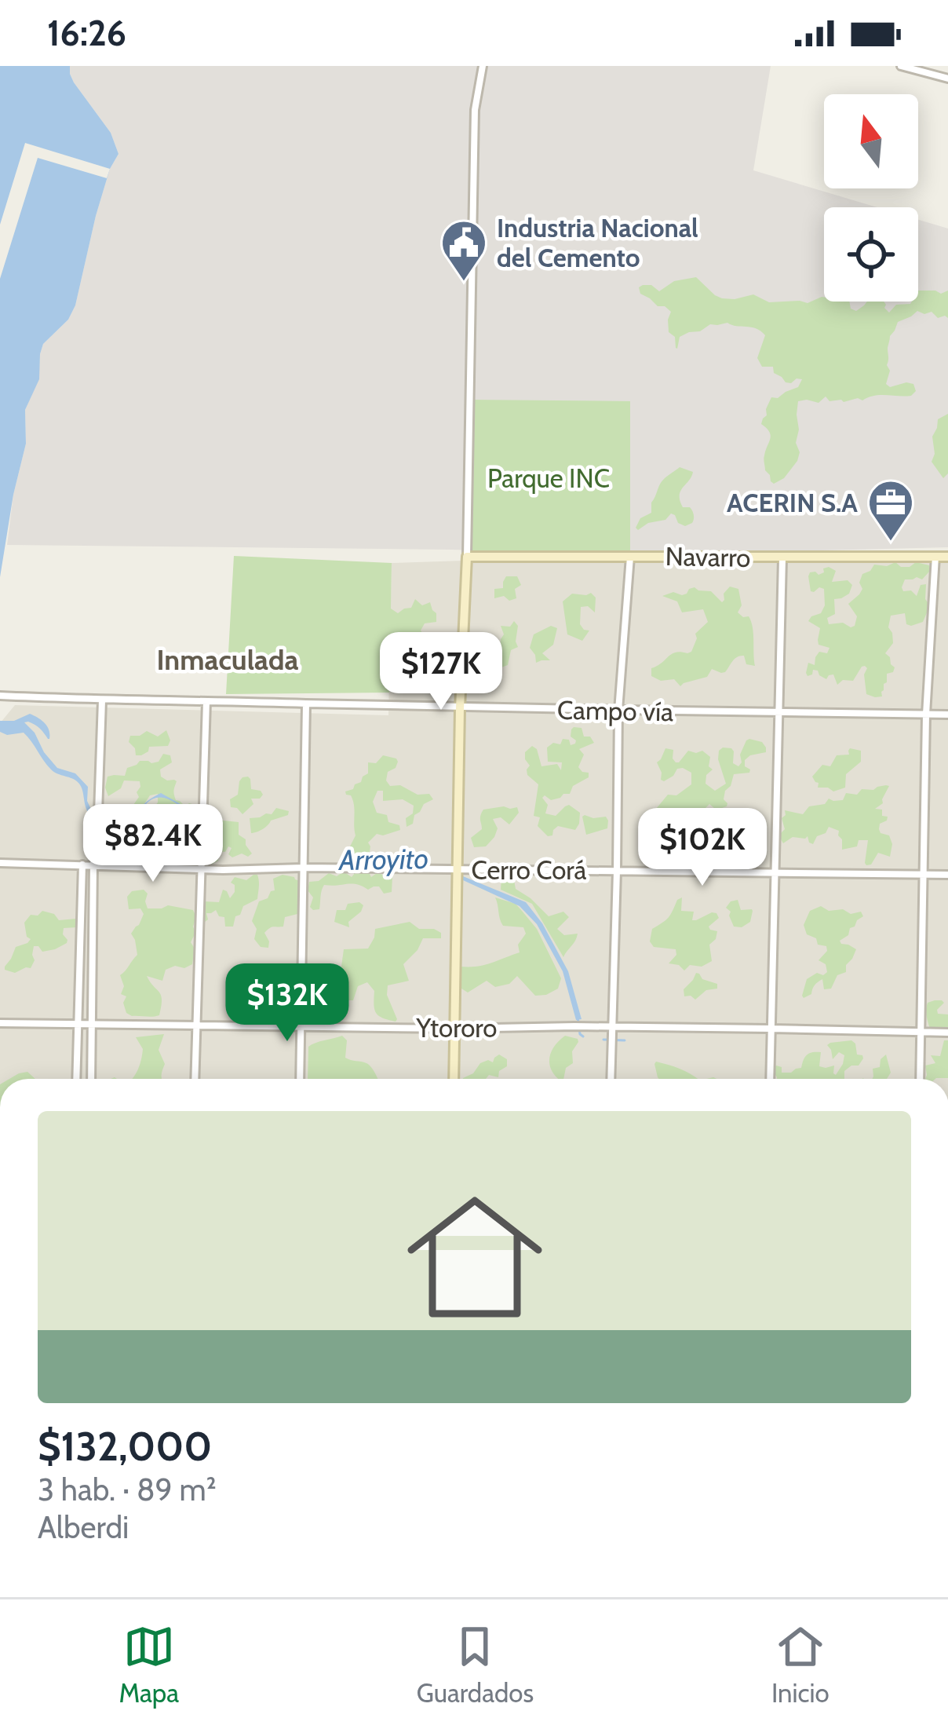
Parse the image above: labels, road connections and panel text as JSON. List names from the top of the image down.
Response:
{
  "streets": {
    "street": [
      "Navarro",
      "Campo vía",
      "Cerro Corá",
      "Ytororo"
    ]
  },
  "districts": ["Inmaculada"],
  "water": ["Arroyito"],
  "parks": ["Parque INC"],
  "places": {
    "public building": ["Industria Nacional del Cemento"],
    "office": ["ACERIN S.A"]
  },
  "north": "top",
  "page": {
    "status": "16:26",
    "price": [
      "$127K",
      "$82.4K",
      "$102K",
      "$132K"
    ],
    "list": [
      {
        "name": "$132,000",
        "note": "3 hab. · 89 m² · Alberdi"
      }
    ],
    "tabs": ["Mapa", "Guardados", "Inicio"]
  }
}
